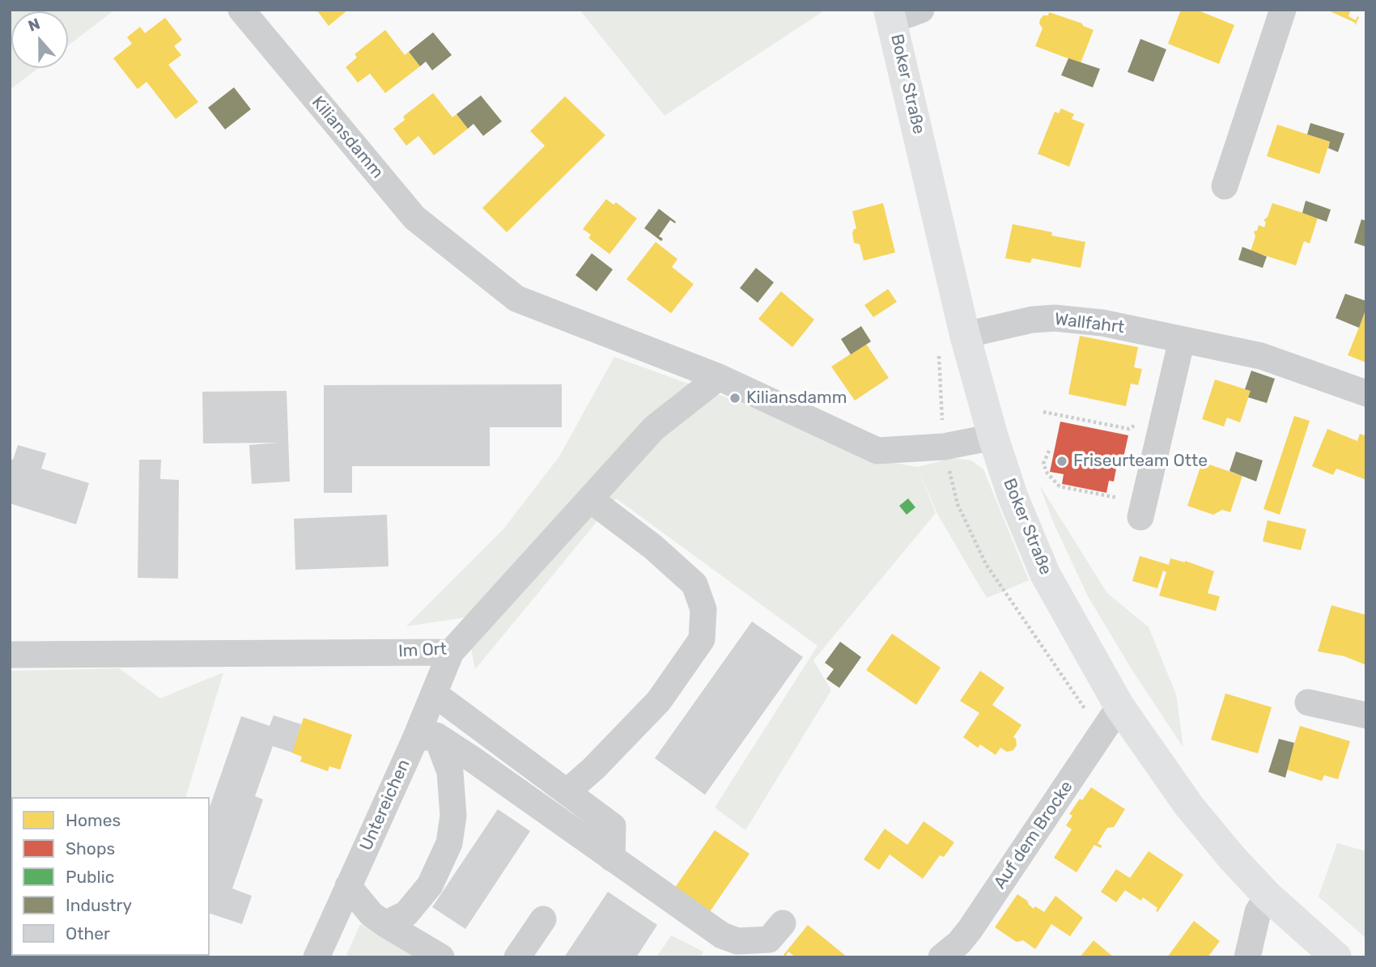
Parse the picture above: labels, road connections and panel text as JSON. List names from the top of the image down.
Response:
{
  "streets": {
    "main road": ["Boker Straße"],
    "street": [
      "Kiliansdamm",
      "Wallfahrt",
      "Im Ort",
      "Untereichen",
      "Auf dem Brocke"
    ]
  },
  "crossings": [
    ["Boker Straße", "Kiliansdamm"],
    ["Boker Straße", "Wallfahrt"],
    ["Boker Straße", "Auf dem Brocke"],
    ["Kiliansdamm", "Im Ort"],
    ["Im Ort", "Untereichen"]
  ],
  "places": ["Kiliansdamm", "Friseurteam Otte"],
  "legend": [
    "Homes",
    "Shops",
    "Public",
    "Industry",
    "Other"
  ],
  "north": "top"
}
